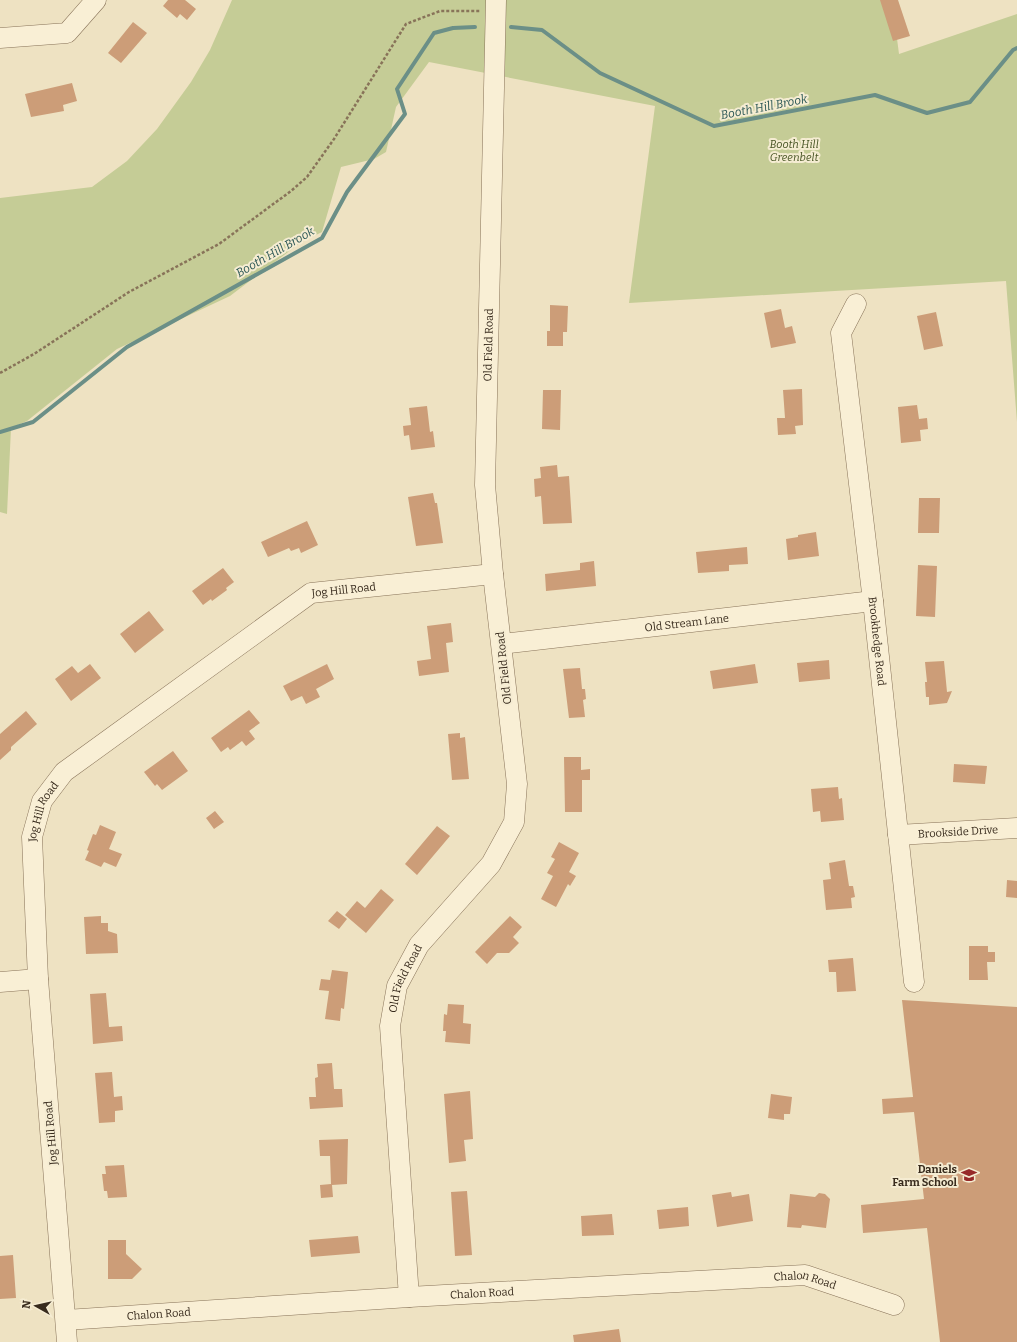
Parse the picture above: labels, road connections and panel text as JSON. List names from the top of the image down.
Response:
{
  "streets": {
    "street": [
      "Old Field Road",
      "Jog Hill Road",
      "Old Stream Lane",
      "Brookhedge Road",
      "Brookside Drive",
      "Chalon Road"
    ]
  },
  "crossings": [
    ["Old Field Road", "Jog Hill Road"],
    ["Old Field Road", "Old Stream Lane"],
    ["Old Field Road", "Chalon Road"],
    ["Jog Hill Road", "Chalon Road"],
    ["Old Stream Lane", "Brookhedge Road"],
    ["Brookhedge Road", "Brookside Drive"]
  ],
  "water": ["Booth Hill Brook"],
  "parks": ["Booth Hill Greenbelt"],
  "places": {
    "school or university": ["Daniels Farm School"]
  },
  "north": "left"
}
